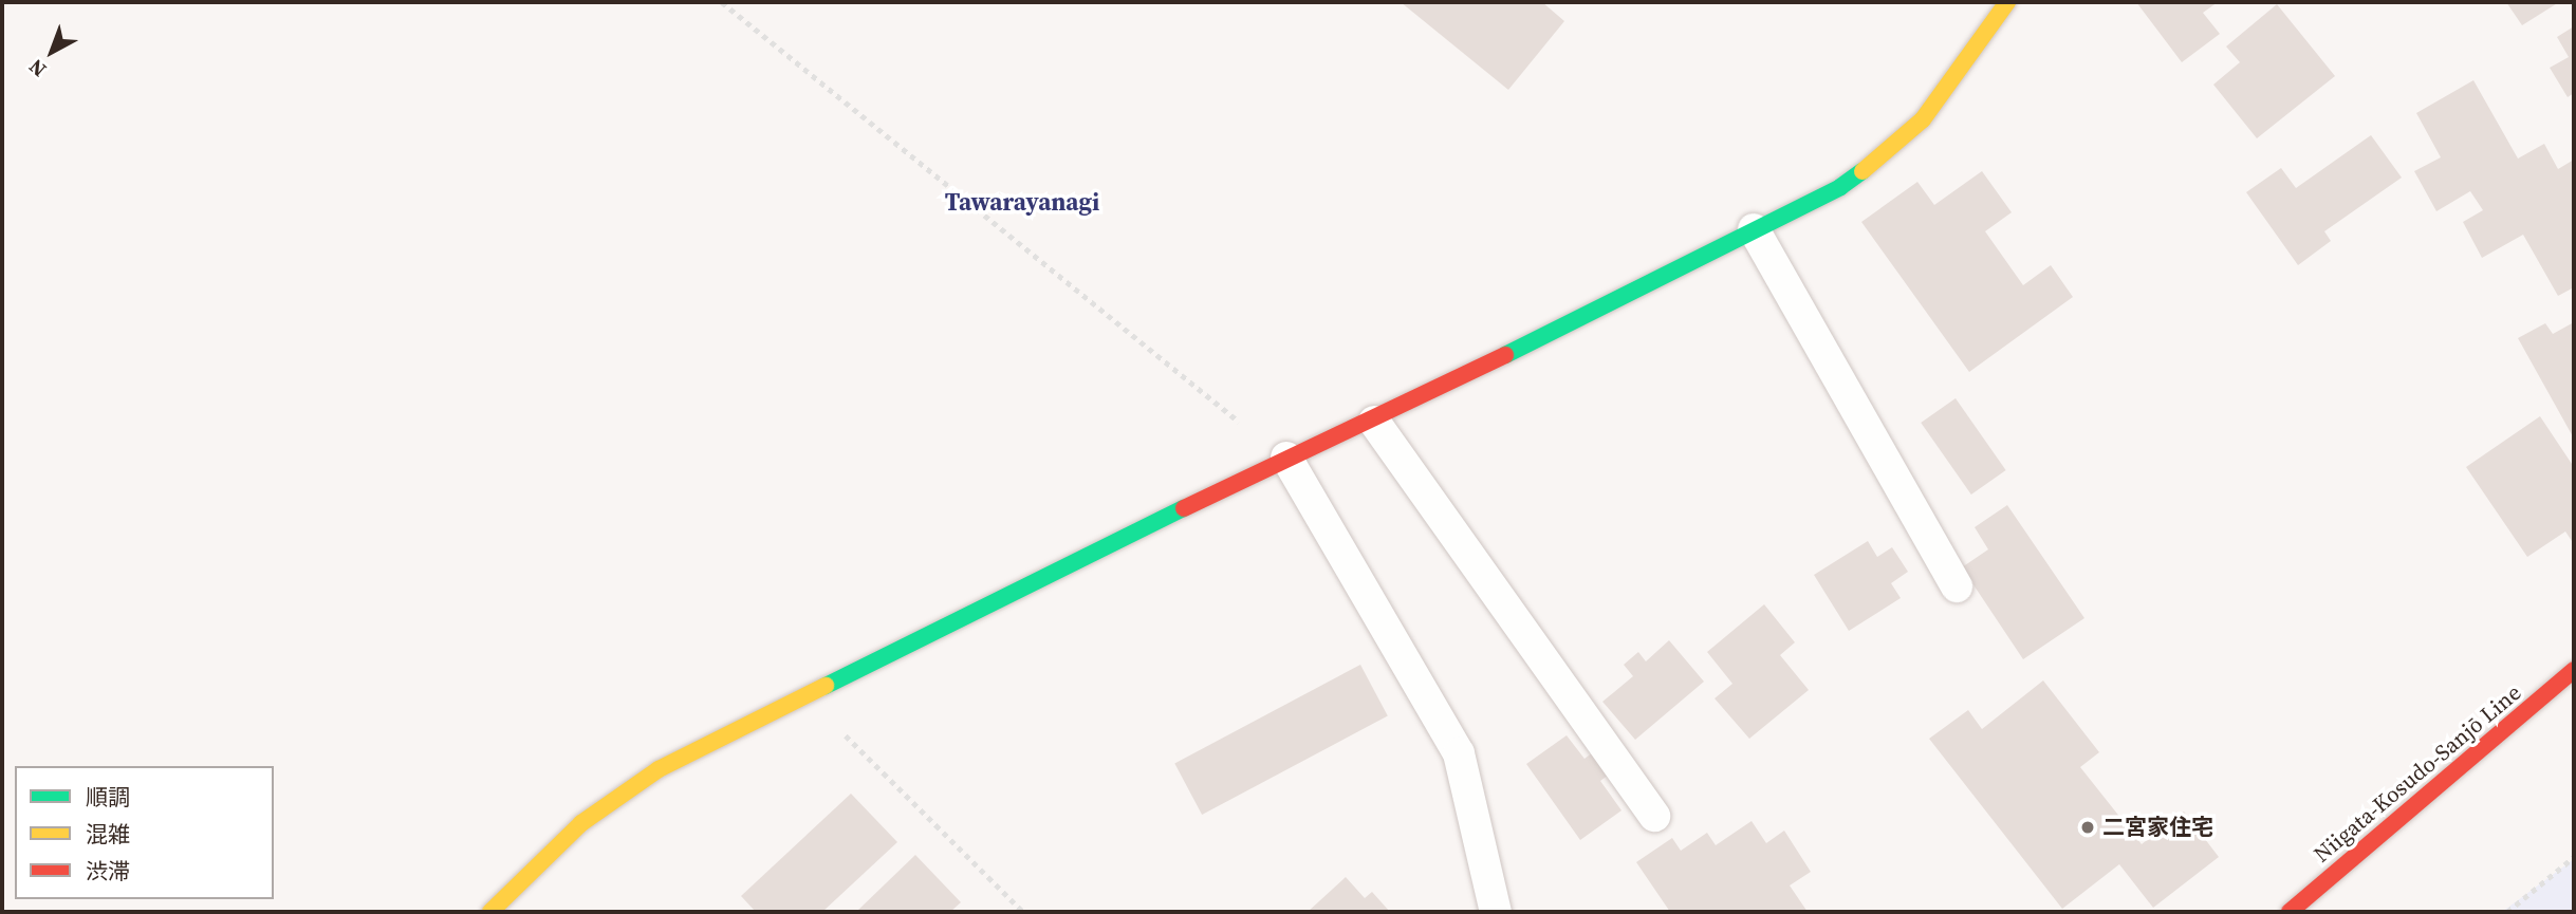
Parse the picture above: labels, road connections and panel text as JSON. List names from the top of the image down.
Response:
{
  "streets": {
    "street": ["Niigata-Kosudo-Sanjō Line"]
  },
  "districts": ["Tawarayanagi"],
  "places": ["二宮家住宅"],
  "legend": ["順調", "混雑", "渋滞"],
  "north": "bottom left"
}
